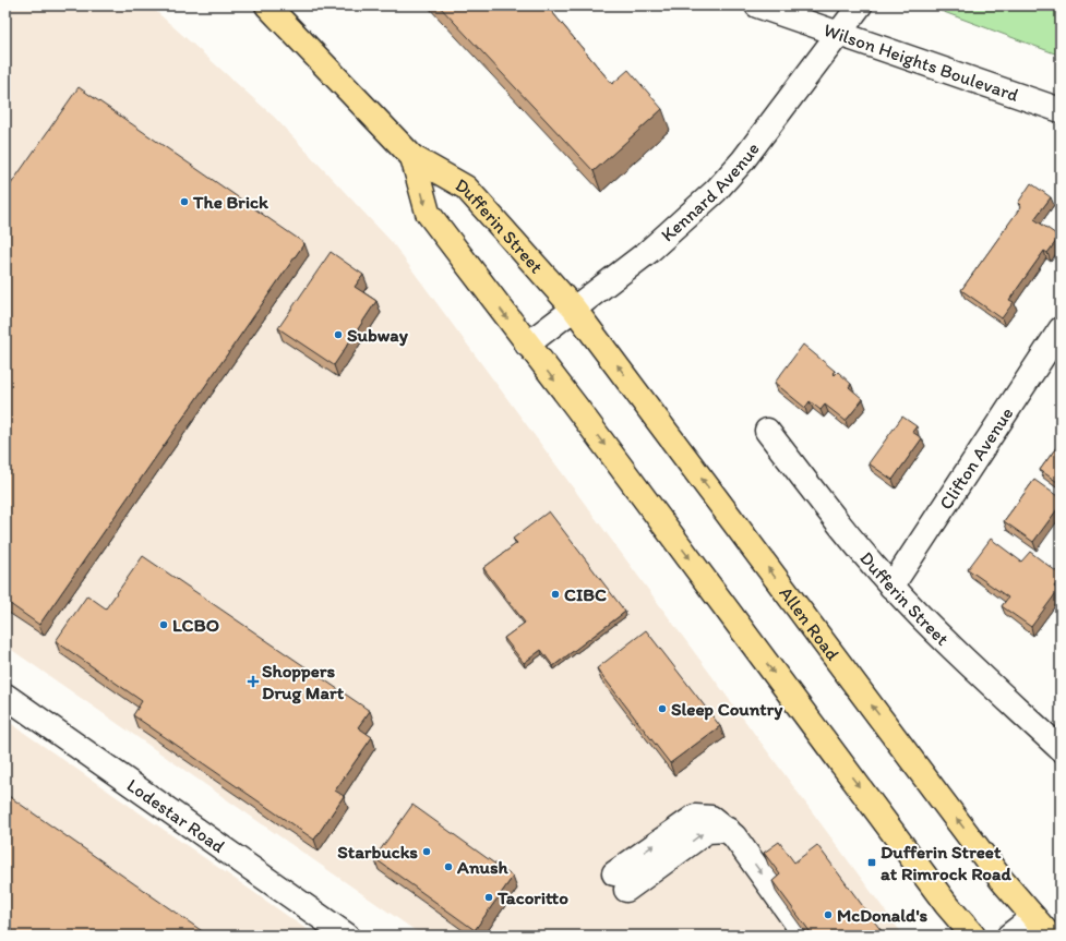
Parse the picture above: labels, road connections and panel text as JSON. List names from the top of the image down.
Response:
{
  "streets": {
    "main road": ["Dufferin Street", "Allen Road"],
    "street": [
      "Wilson Heights Boulevard",
      "Kennard Avenue",
      "Clifton Avenue",
      "Lodestar Road"
    ]
  },
  "crossings": [
    ["Wilson Heights Boulevard", "Kennard Avenue"],
    ["Kennard Avenue", "Dufferin Street"],
    ["Kennard Avenue", "Allen Road"],
    ["Dufferin Street", "Clifton Avenue"],
    ["Dufferin Street", "Allen Road"]
  ],
  "places": {
    "other": [
      "The Brick",
      "Subway",
      "CIBC",
      "LCBO",
      "Sleep Country",
      "Starbucks",
      "Anush",
      "Tacoritto",
      "McDonald's"
    ],
    "health": ["Shoppers Drug Mart"],
    "transit": ["Dufferin Street at Rimrock Road"]
  }
}
